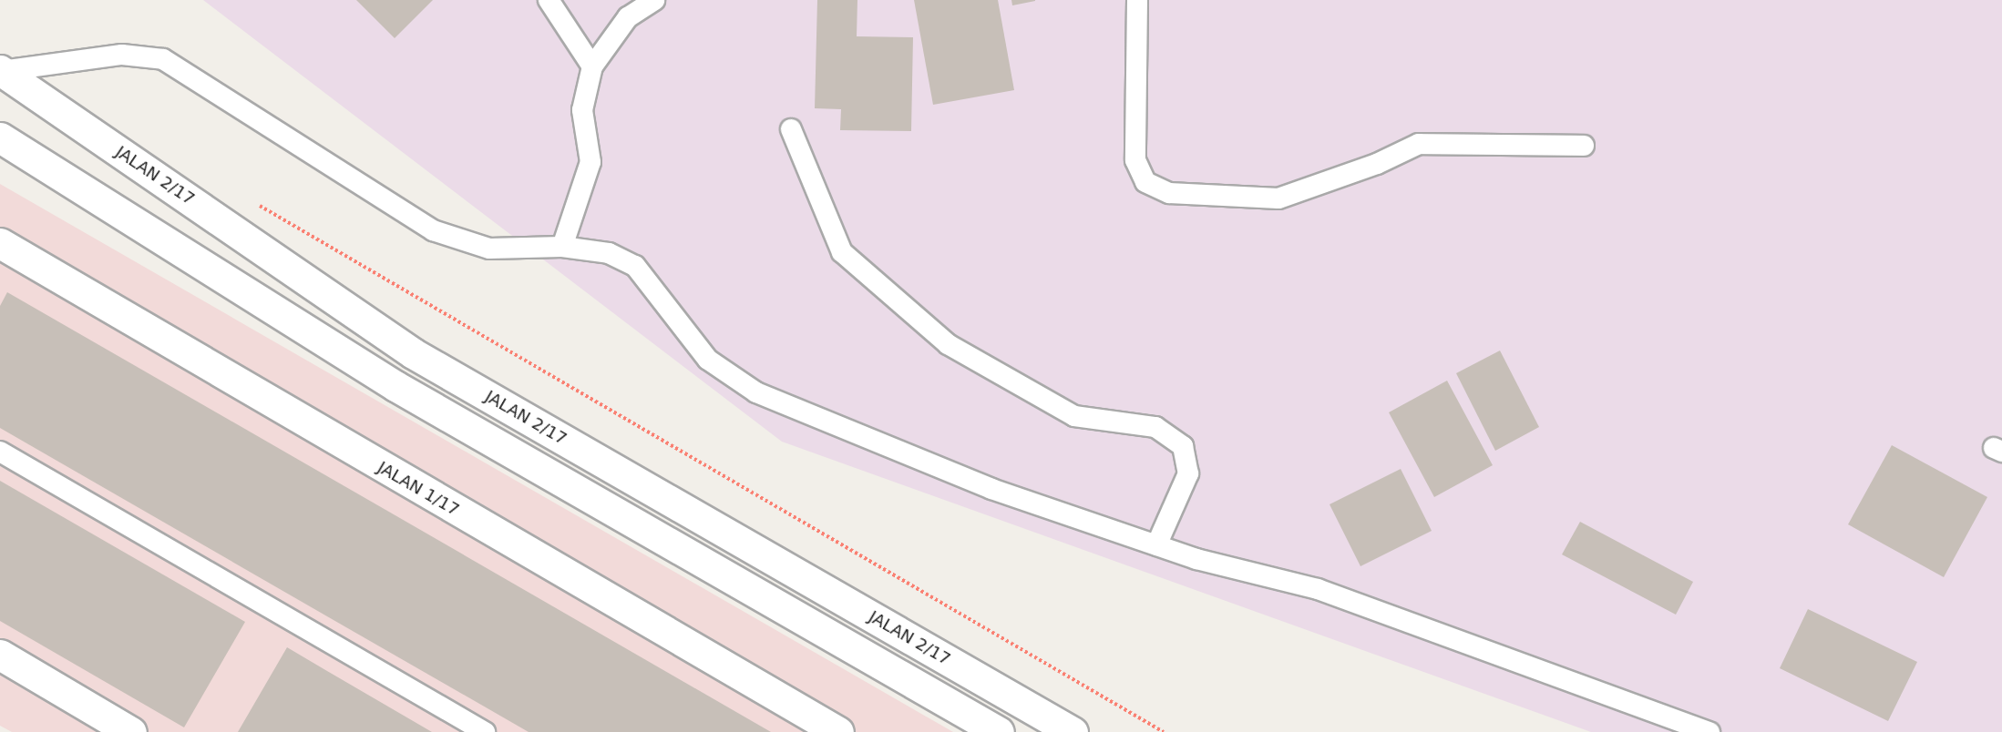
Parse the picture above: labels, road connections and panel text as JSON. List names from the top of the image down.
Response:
{
  "streets": {
    "street": ["JALAN 2/17", "JALAN 1/17"]
  }
}
